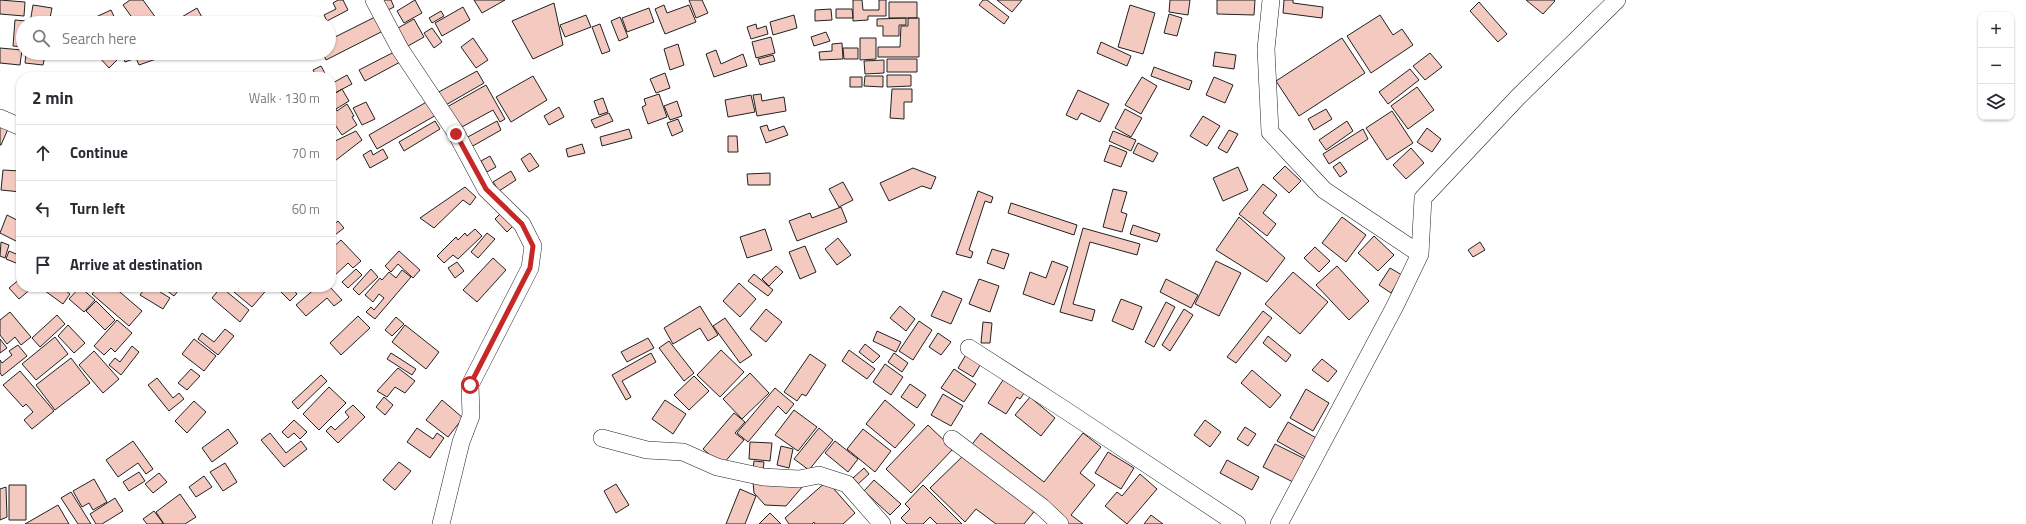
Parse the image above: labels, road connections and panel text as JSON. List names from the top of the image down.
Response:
{
  "page": {
    "map_buttons": ["+", "−"],
    "search": "Search here",
    "heading": ["2 min", "Walk · 130 m"],
    "list": [
      ["Continue", "70 m"],
      ["Turn left", "60 m"],
      "Arrive at destination"
    ]
  }
}
